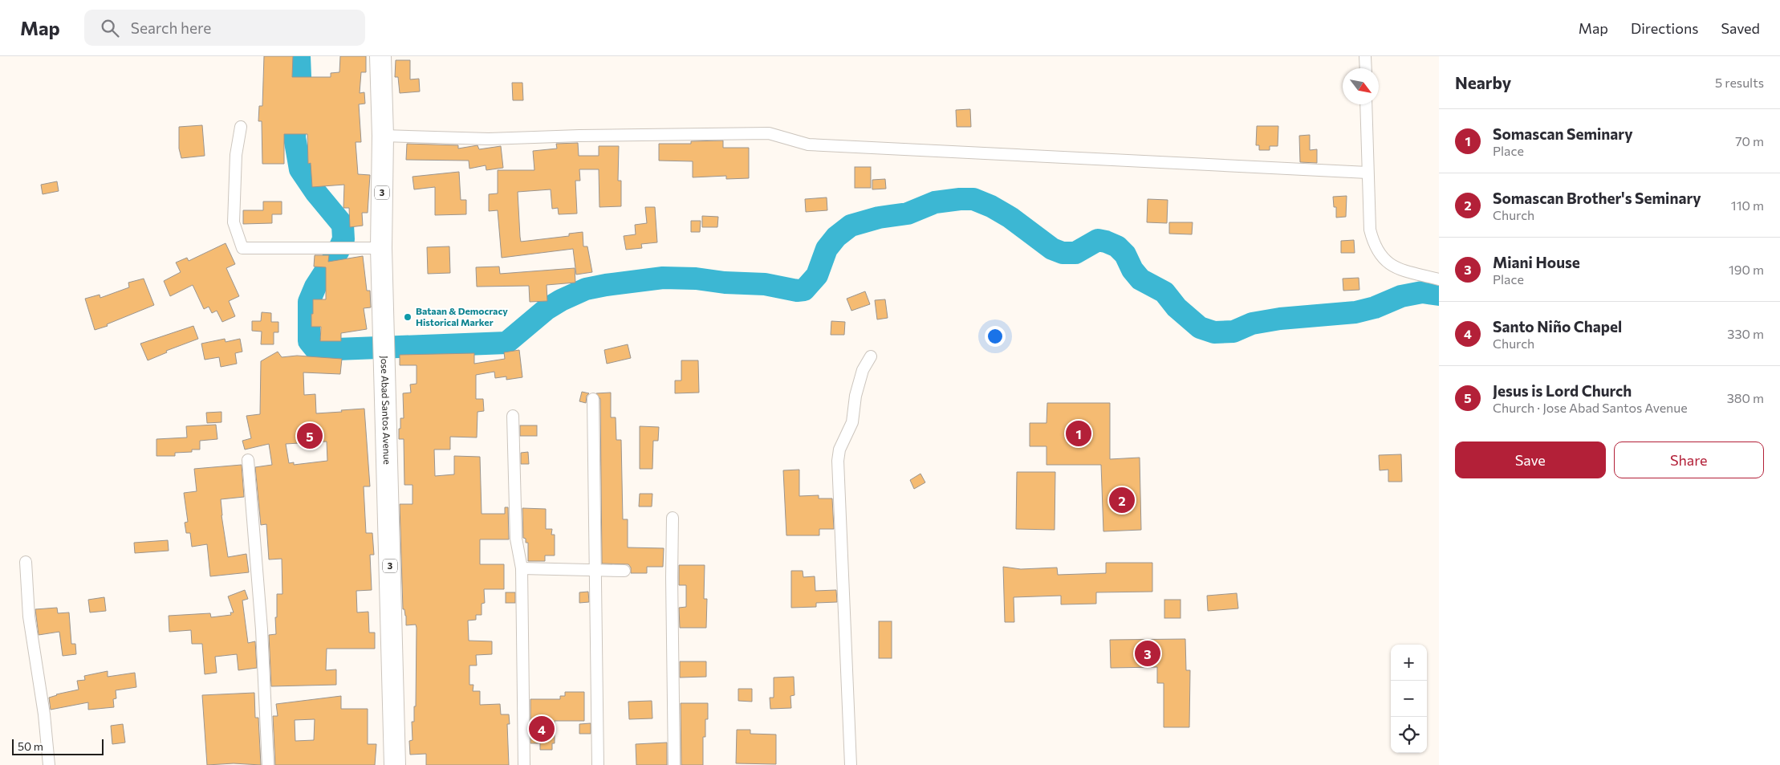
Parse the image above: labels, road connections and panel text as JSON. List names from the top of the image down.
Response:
{
  "streets": {
    "highway": ["3", "Jose Abad Santos Avenue"]
  },
  "places": ["Bataan & Democracy Historical Marker"],
  "scale_bar": "50 m",
  "north": "bottom right",
  "page": {
    "header": "Map",
    "search": "Search here",
    "nav": ["Map", "Directions", "Saved"],
    "heading": ["Nearby", "5 results"],
    "list": [
      {
        "mark": "1",
        "name": "Somascan Seminary",
        "note": "Place",
        "value": "70 m"
      },
      {
        "mark": "2",
        "name": "Somascan Brother's Seminary",
        "note": "Church",
        "value": "110 m"
      },
      {
        "mark": "3",
        "name": "Miani House",
        "note": "Place",
        "value": "190 m"
      },
      {
        "mark": "4",
        "name": "Santo Niño Chapel",
        "note": "Church",
        "value": "330 m"
      },
      {
        "mark": "5",
        "name": "Jesus is Lord Church",
        "note": "Church · Jose Abad Santos Avenue",
        "value": "380 m"
      }
    ],
    "pins": [
      "1",
      "5",
      "2",
      "3",
      "4"
    ],
    "buttons": ["Save", "Share"],
    "map_buttons": ["+", "−"],
    "scale": "50 m"
  }
}
